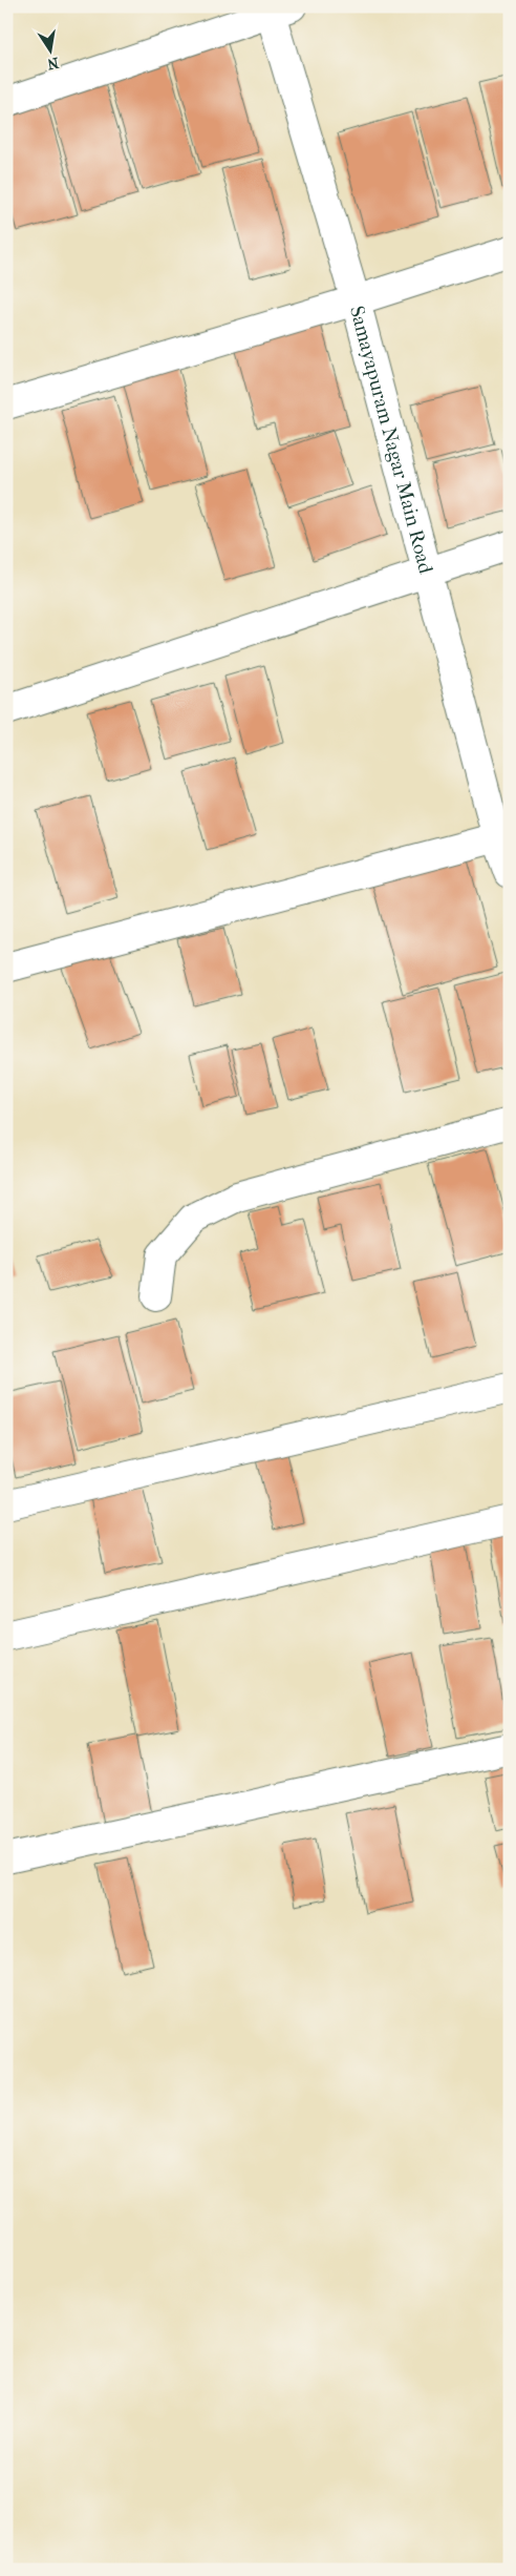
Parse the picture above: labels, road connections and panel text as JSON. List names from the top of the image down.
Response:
{
  "streets": {
    "street": ["Samayapuram Nagar Main Road"]
  },
  "north": "bottom"
}
